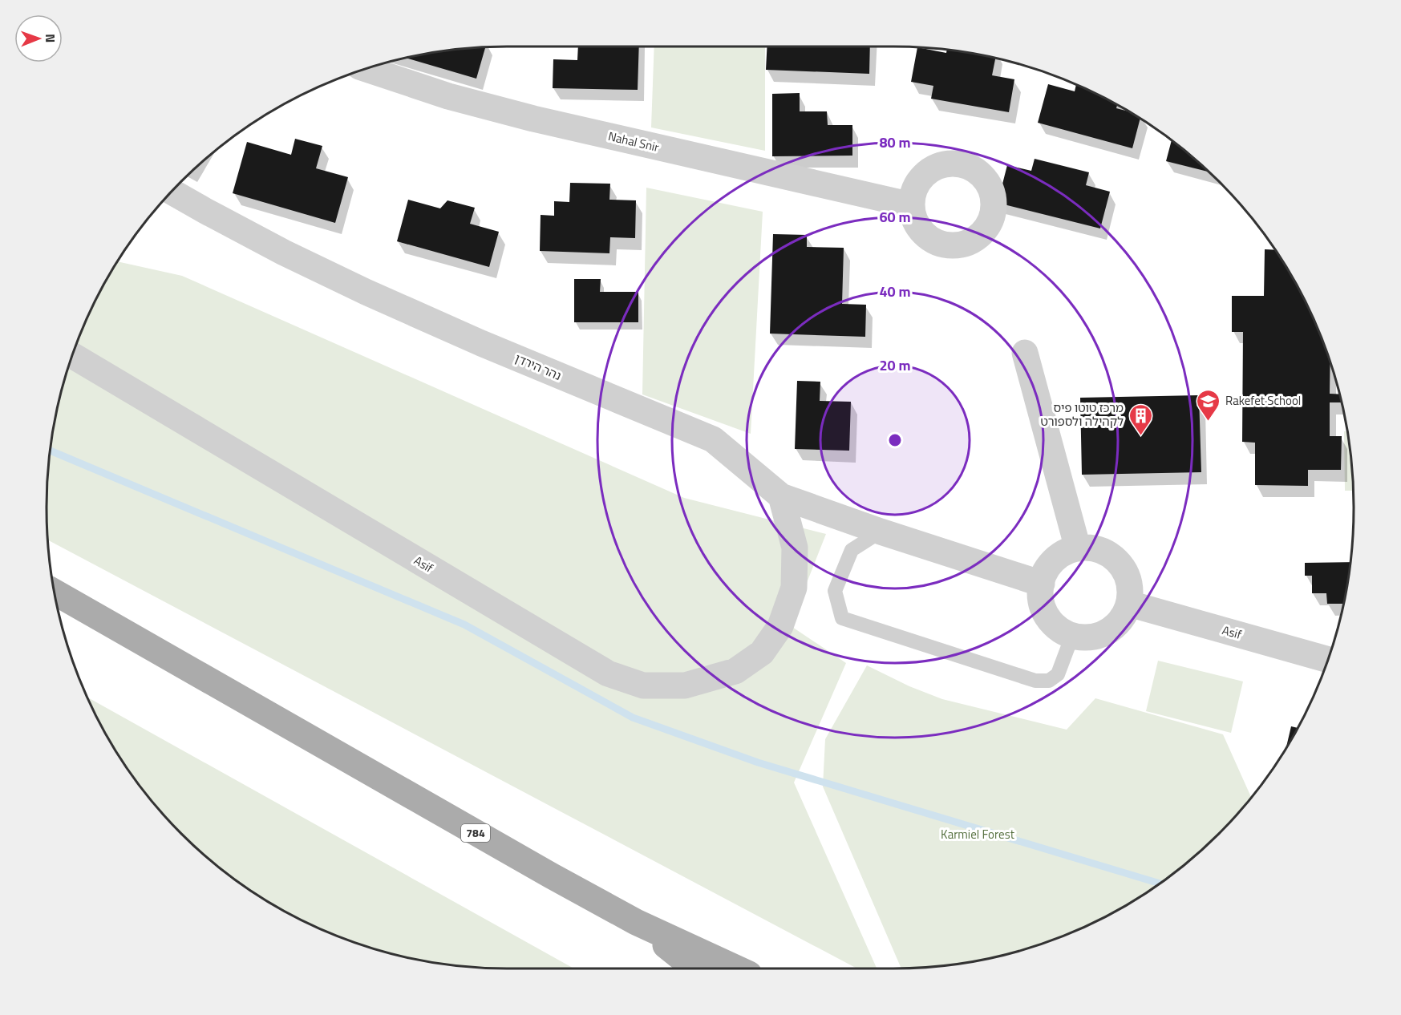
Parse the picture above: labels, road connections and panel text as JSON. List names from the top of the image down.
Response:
{
  "streets": {
    "main road": ["784"],
    "street": ["Nahal Snir", "נהר הירדן", "Asif"]
  },
  "crossings": [
    ["נהר הירדן", "Asif"]
  ],
  "parks": ["Karmiel Forest"],
  "places": {
    "school or university": ["Rakefet School"],
    "building": ["מרכז טוטו פיס לקהילה ולספורט"]
  },
  "north": "right",
  "rings": [
    "80 m",
    "60 m",
    "40 m",
    "20 m"
  ]
}
